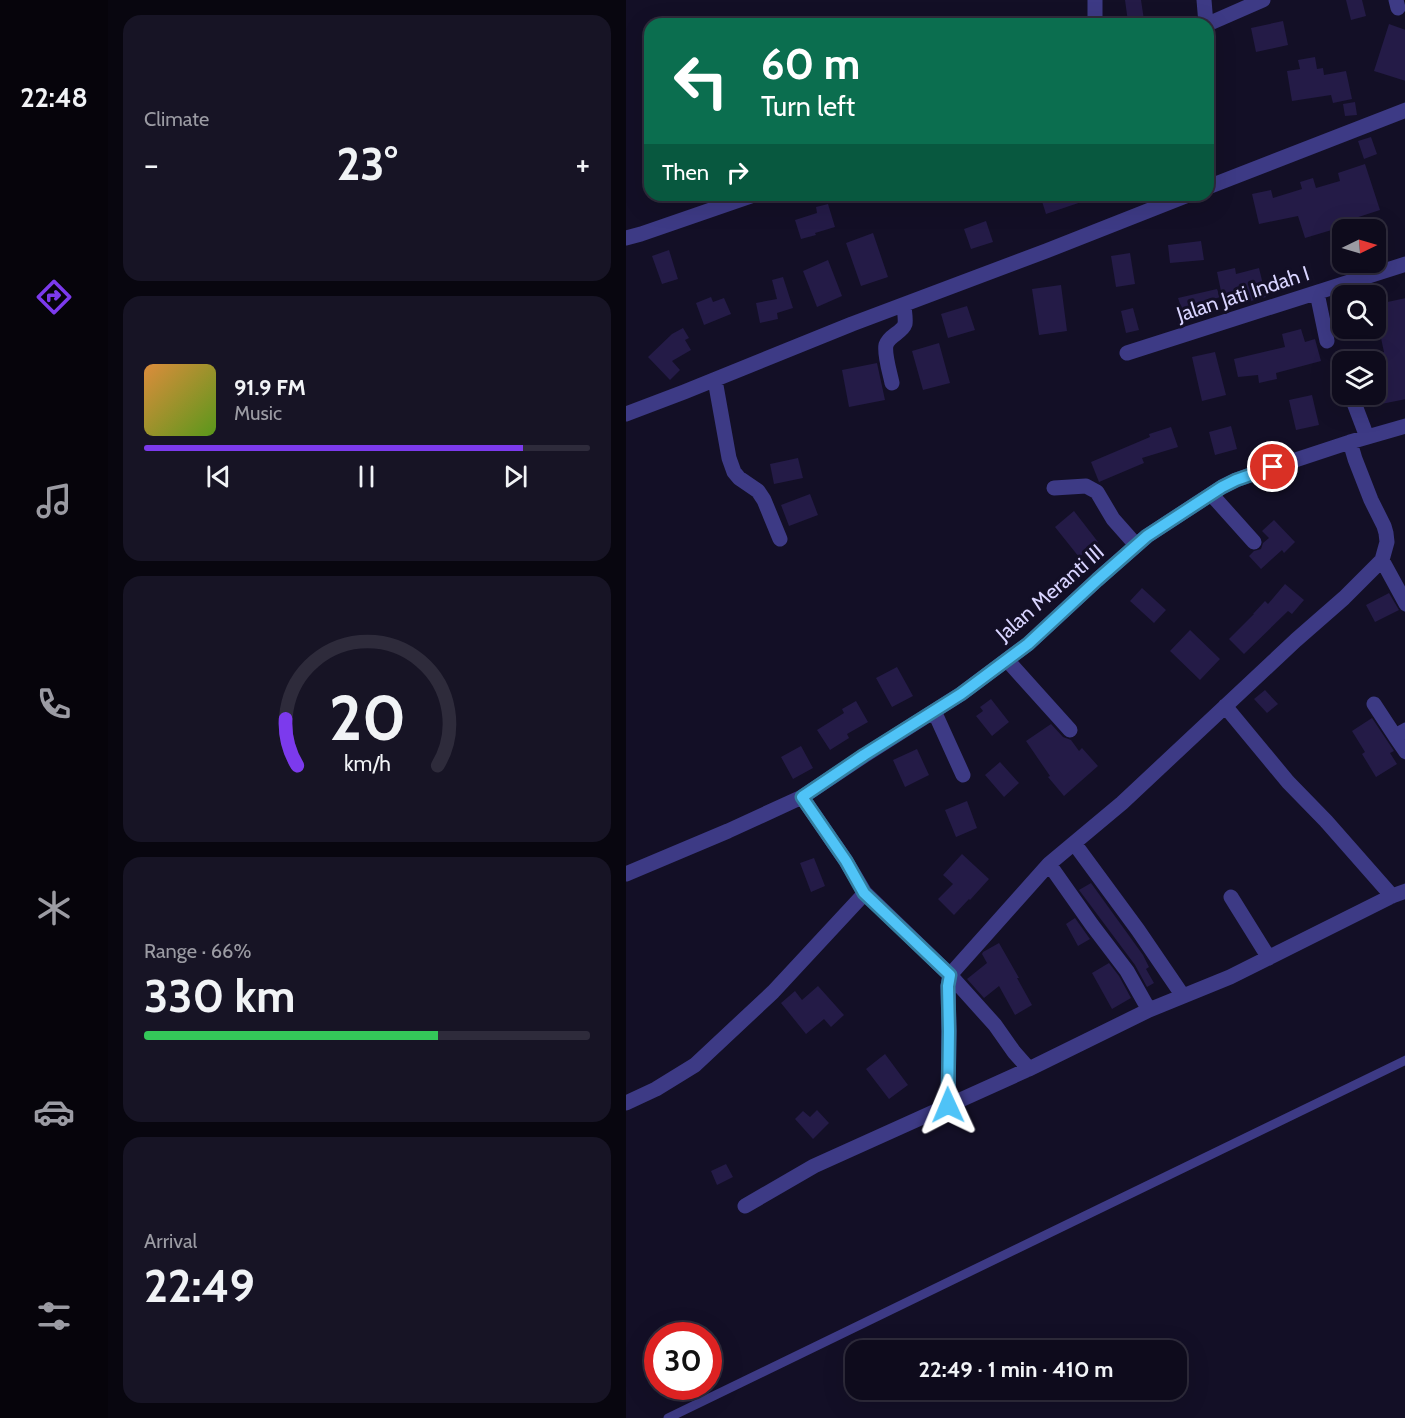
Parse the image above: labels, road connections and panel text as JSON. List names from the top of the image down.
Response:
{
  "streets": {
    "street": ["Jalan Jati Indah I", "Jalan Meranti III"]
  },
  "north": "right",
  "page": {
    "tabs": "22:48",
    "tile": [
      "Climate",
      ["Range · 66%", "330 km"],
      ["Arrival", "22:49"]
    ],
    "turn": ["60 m", "Turn left"],
    "heat": ["−", "23°", "+"],
    "then": "Then",
    "song": ["91.9 FM", "Music"],
    "limit": "30",
    "trip": "22:49 · 1 min · 410 m",
    "gauge": ["20", "km/h"]
  }
}
